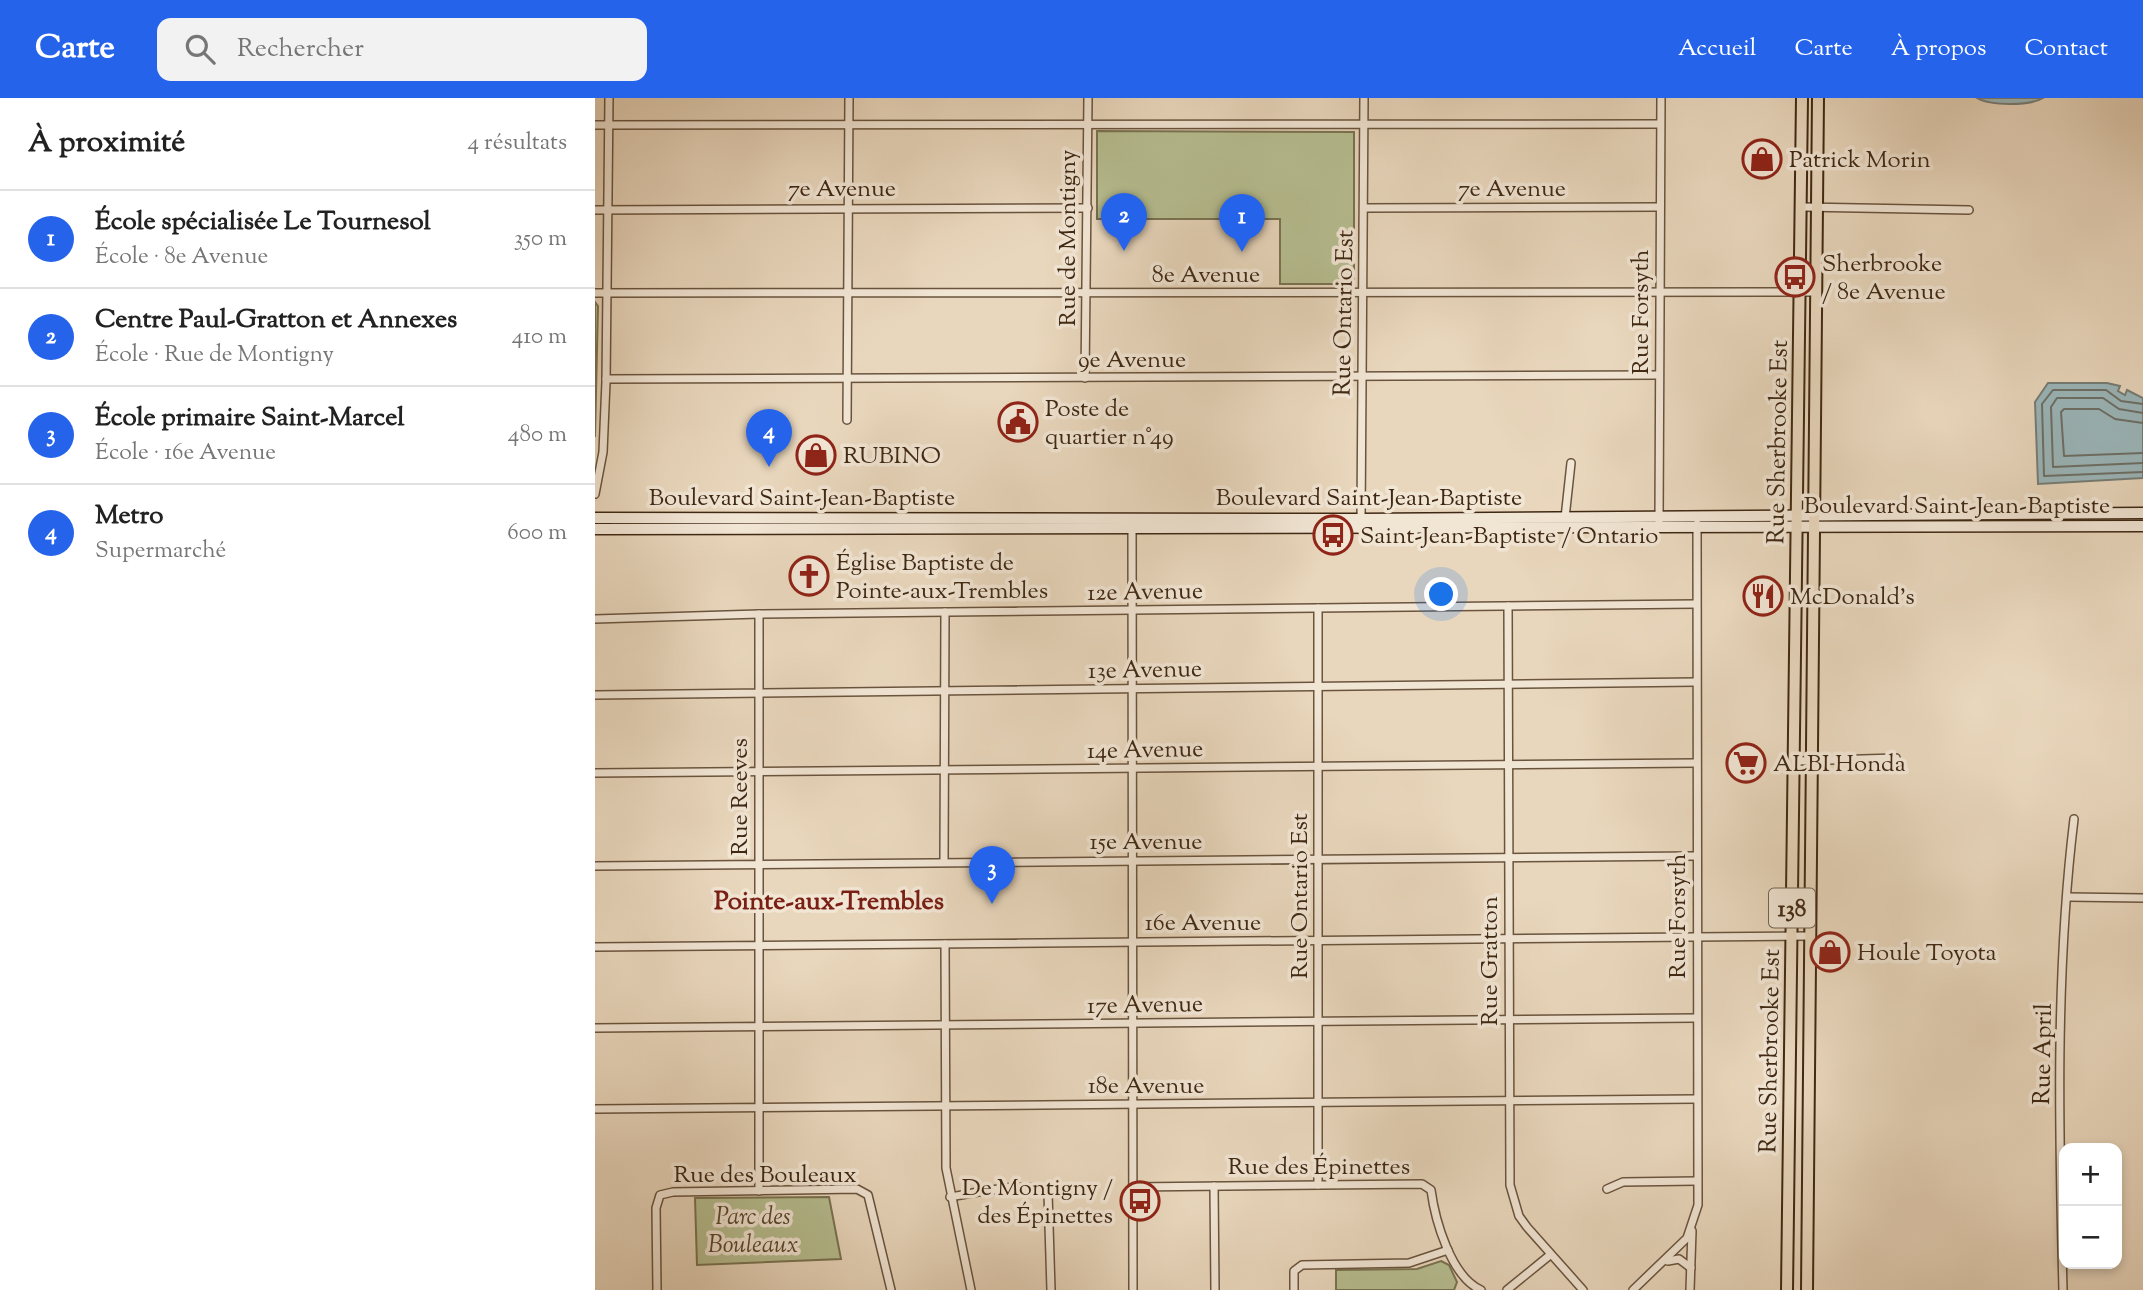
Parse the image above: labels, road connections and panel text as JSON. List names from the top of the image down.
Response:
{
  "streets": {
    "main road": ["Rue Sherbrooke Est", "Boulevard Saint-Jean-Baptiste", "138"],
    "street": [
      "7e Avenue",
      "Rue de Montigny",
      "8e Avenue",
      "Rue Forsyth",
      "Rue Ontario Est",
      "9e Avenue",
      "12e Avenue",
      "13e Avenue",
      "14e Avenue",
      "Rue Reeves",
      "15e Avenue",
      "16e Avenue",
      "Rue Gratton",
      "17e Avenue",
      "Rue April",
      "18e Avenue",
      "Rue des Épinettes",
      "Rue des Bouleaux"
    ]
  },
  "crossings": [
    ["7e Avenue", "Rue de Montigny"],
    ["7e Avenue", "Rue Forsyth"],
    ["7e Avenue", "Rue Ontario Est"],
    ["Rue de Montigny", "8e Avenue"],
    ["Rue de Montigny", "9e Avenue"],
    ["8e Avenue", "Rue Forsyth"],
    ["8e Avenue", "Rue Ontario Est"],
    ["8e Avenue", "Rue Sherbrooke Est"],
    ["Rue Forsyth", "9e Avenue"],
    ["Rue Forsyth", "Boulevard Saint-Jean-Baptiste"],
    ["Rue Forsyth", "12e Avenue"],
    ["Rue Forsyth", "13e Avenue"],
    ["Rue Forsyth", "14e Avenue"],
    ["Rue Forsyth", "15e Avenue"],
    ["Rue Forsyth", "16e Avenue"],
    ["Rue Forsyth", "17e Avenue"],
    ["Rue Forsyth", "18e Avenue"],
    ["Rue Ontario Est", "9e Avenue"],
    ["Rue Ontario Est", "Boulevard Saint-Jean-Baptiste"],
    ["Rue Ontario Est", "12e Avenue"],
    ["Rue Ontario Est", "13e Avenue"],
    ["Rue Ontario Est", "14e Avenue"],
    ["Rue Ontario Est", "15e Avenue"],
    ["Rue Ontario Est", "16e Avenue"],
    ["Rue Ontario Est", "17e Avenue"],
    ["Rue Ontario Est", "18e Avenue"],
    ["Rue Ontario Est", "Rue des Épinettes"],
    ["Rue Sherbrooke Est", "Boulevard Saint-Jean-Baptiste"],
    ["Rue Sherbrooke Est", "16e Avenue"],
    ["12e Avenue", "Rue Reeves"],
    ["12e Avenue", "Rue Gratton"],
    ["13e Avenue", "Rue Reeves"],
    ["13e Avenue", "Rue Gratton"],
    ["14e Avenue", "Rue Reeves"],
    ["14e Avenue", "Rue Gratton"],
    ["Rue Reeves", "15e Avenue"],
    ["Rue Reeves", "16e Avenue"],
    ["Rue Reeves", "17e Avenue"],
    ["Rue Reeves", "18e Avenue"],
    ["Rue Reeves", "Rue des Bouleaux"],
    ["15e Avenue", "Rue Gratton"],
    ["16e Avenue", "Rue Gratton"],
    ["Rue Gratton", "17e Avenue"],
    ["Rue Gratton", "18e Avenue"]
  ],
  "districts": ["Pointe-aux-Trembles"],
  "parks": ["Parc des Bouleaux"],
  "places": {
    "shop": ["Patrick Morin", "RUBINO", "Houle Toyota"],
    "bus stop": ["Sherbrooke / 8e Avenue", "Saint-Jean-Baptiste / Ontario", "De Montigny / des Épinettes"],
    "public building": ["Poste de quartier n°49"],
    "church": ["Église Baptiste de Pointe-aux-Trembles"],
    "restaurant": ["McDonald's"],
    "supermarket": ["ALBI Honda"]
  },
  "page": {
    "header": "Carte",
    "search": "Rechercher",
    "nav": [
      "Accueil",
      "Carte",
      "À propos",
      "Contact"
    ],
    "heading": ["À proximité", "4 résultats"],
    "list": [
      {
        "mark": "1",
        "name": "École spécialisée Le Tournesol",
        "note": "École · 8e Avenue",
        "value": "350 m"
      },
      {
        "mark": "2",
        "name": "Centre Paul-Gratton et Annexes",
        "note": "École · Rue de Montigny",
        "value": "410 m"
      },
      {
        "mark": "3",
        "name": "École primaire Saint-Marcel",
        "note": "École · 16e Avenue",
        "value": "480 m"
      },
      {
        "mark": "4",
        "name": "Metro",
        "note": "Supermarché",
        "value": "600 m"
      }
    ],
    "pins": [
      "2",
      "1",
      "4",
      "3"
    ],
    "map_buttons": ["+", "−"]
  }
}
